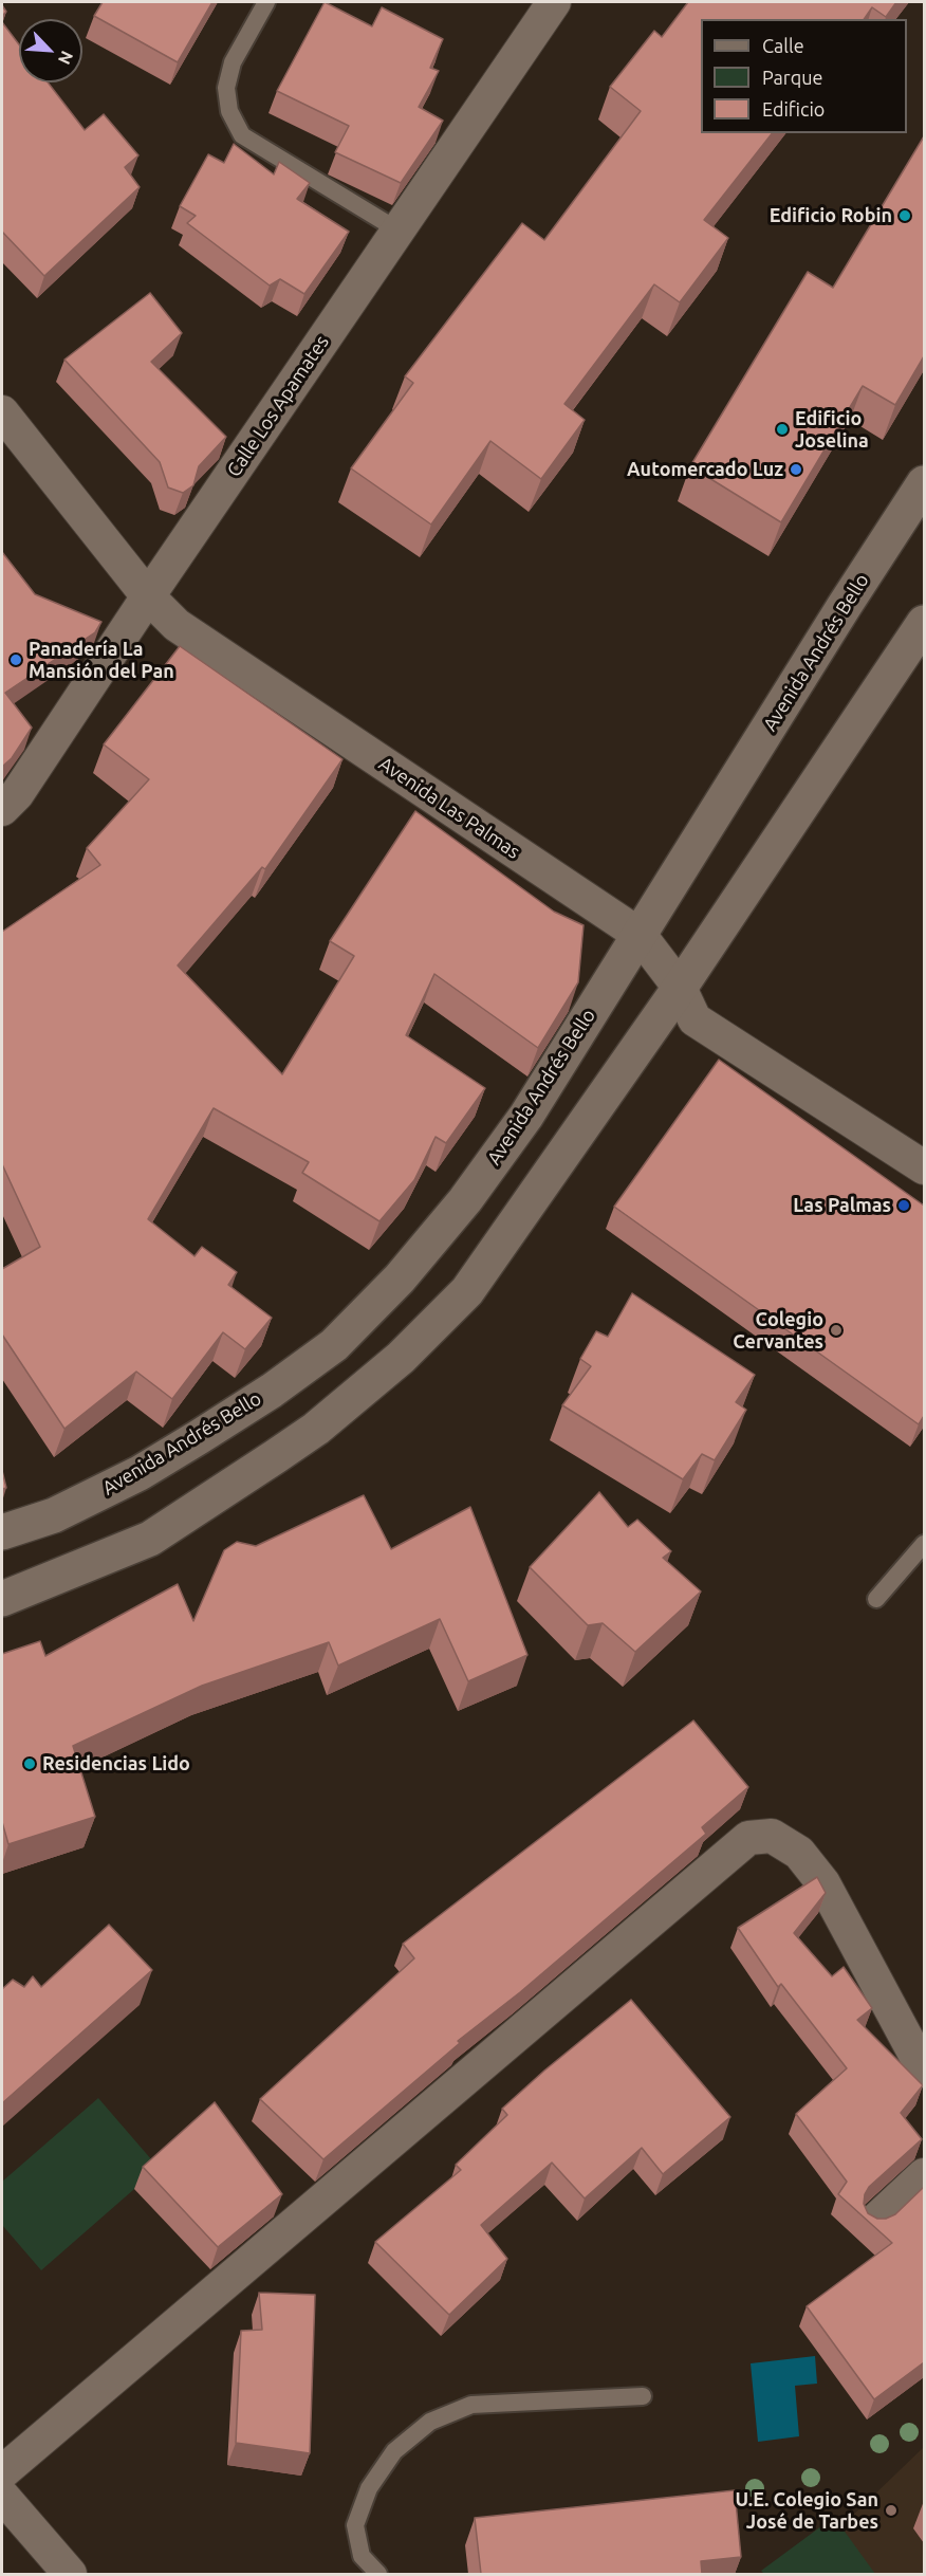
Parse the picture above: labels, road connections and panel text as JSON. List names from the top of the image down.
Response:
{
  "streets": {
    "street": ["Calle Los Apamates", "Avenida Andrés Bello", "Avenida Las Palmas"]
  },
  "crossings": [
    ["Calle Los Apamates", "Avenida Las Palmas"],
    ["Avenida Andrés Bello", "Avenida Las Palmas"]
  ],
  "places": [
    "Edificio Robin",
    "Edificio Joselina",
    "Automercado Luz",
    "Panadería La Mansión del Pan",
    "Las Palmas",
    "Colegio Cervantes",
    "Residencias Lido",
    "U.E. Colegio San José de Tarbes"
  ],
  "legend": ["Calle", "Parque", "Edificio"],
  "north": "bottom right"
}
